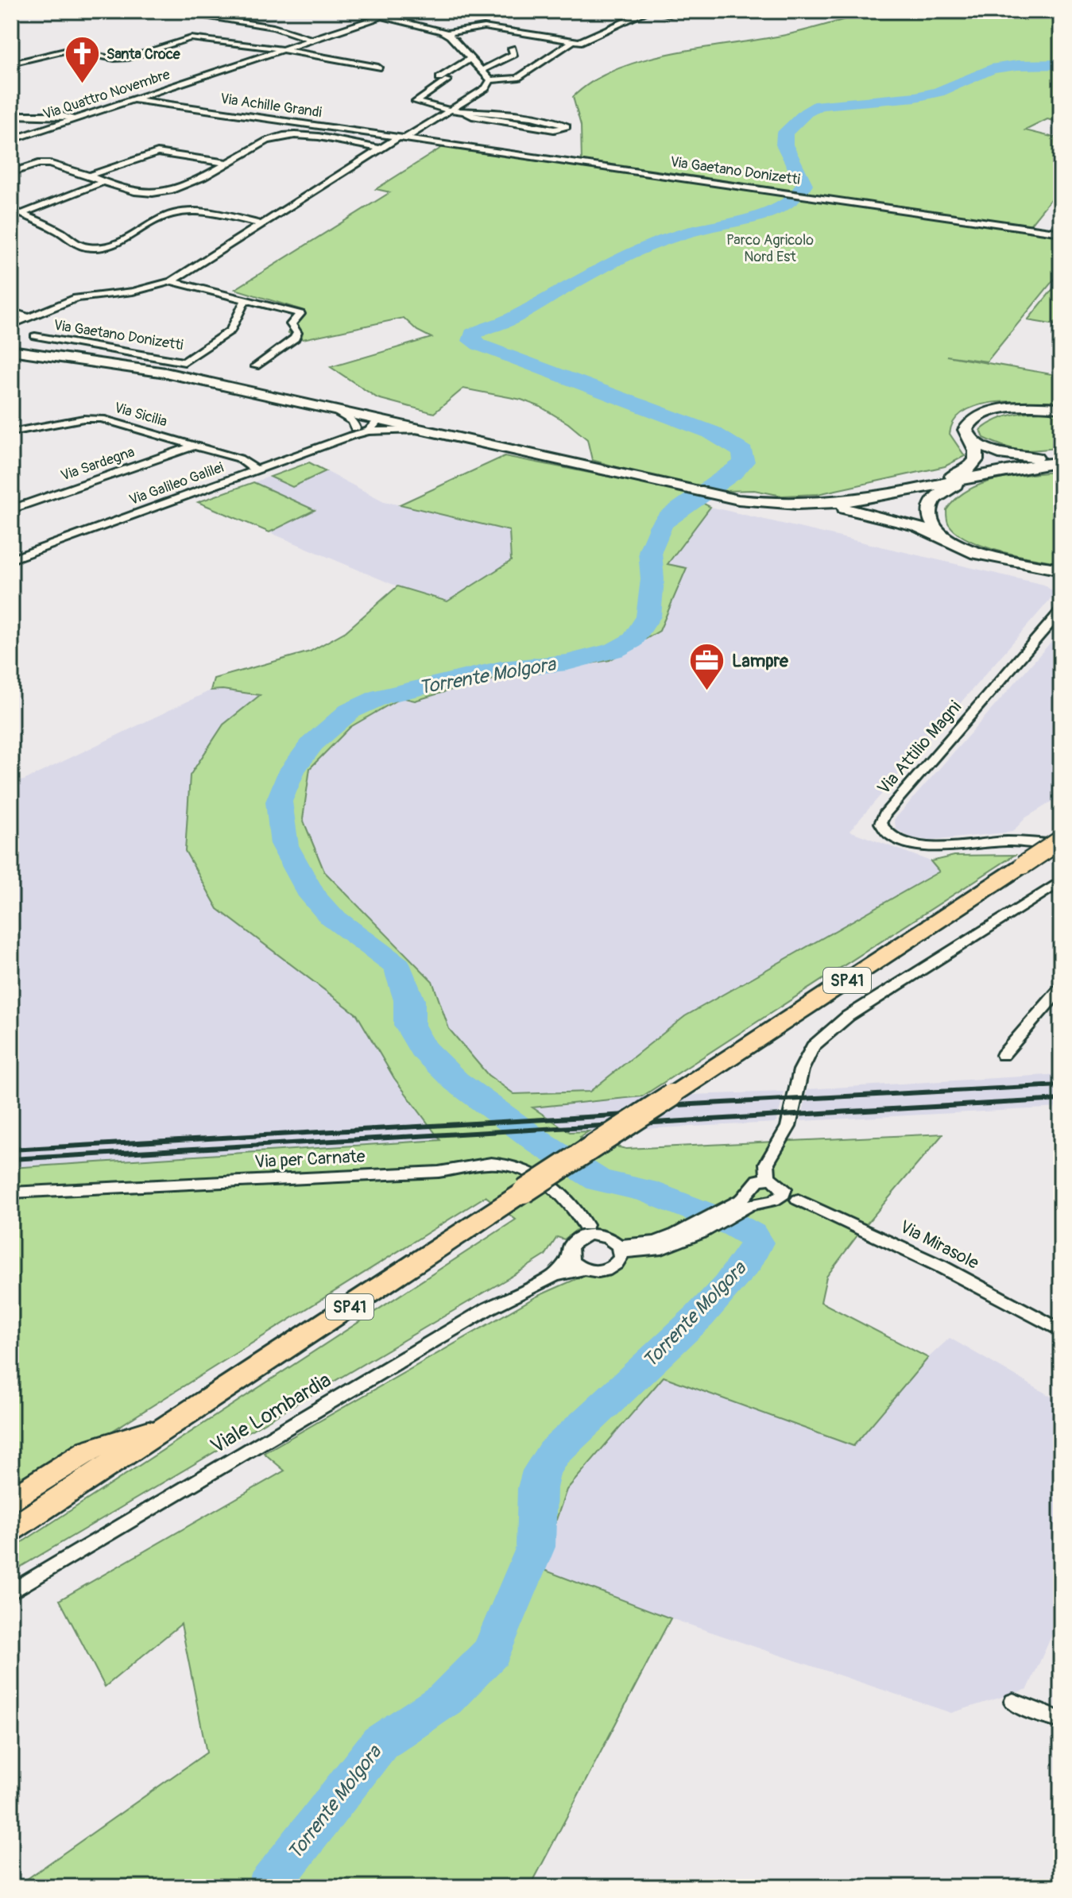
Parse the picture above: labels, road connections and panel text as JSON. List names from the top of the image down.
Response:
{
  "streets": {
    "main road": ["SP41"],
    "street": [
      "Via Quattro Novembre",
      "Via Achille Grandi",
      "Via Gaetano Donizetti",
      "Via Sicilia",
      "Via Sardegna",
      "Via Galileo Galilei",
      "Via Attilio Magni",
      "Via per Carnate",
      "Via Mirasole",
      "Viale Lombardia"
    ]
  },
  "crossings": [
    ["Via Quattro Novembre", "Via Achille Grandi"],
    ["Via Achille Grandi", "Via Gaetano Donizetti"],
    ["Via Sicilia", "Via Sardegna"],
    ["Via Sicilia", "Via Galileo Galilei"],
    ["Via Attilio Magni", "SP41"],
    ["Via per Carnate", "Via Mirasole"],
    ["Via per Carnate", "Viale Lombardia"],
    ["Via Mirasole", "Viale Lombardia"]
  ],
  "water": ["Torrente Molgora"],
  "parks": ["Parco Agricolo Nord Est"],
  "places": {
    "church": ["Santa Croce"],
    "office": ["Lampre"]
  }
}
